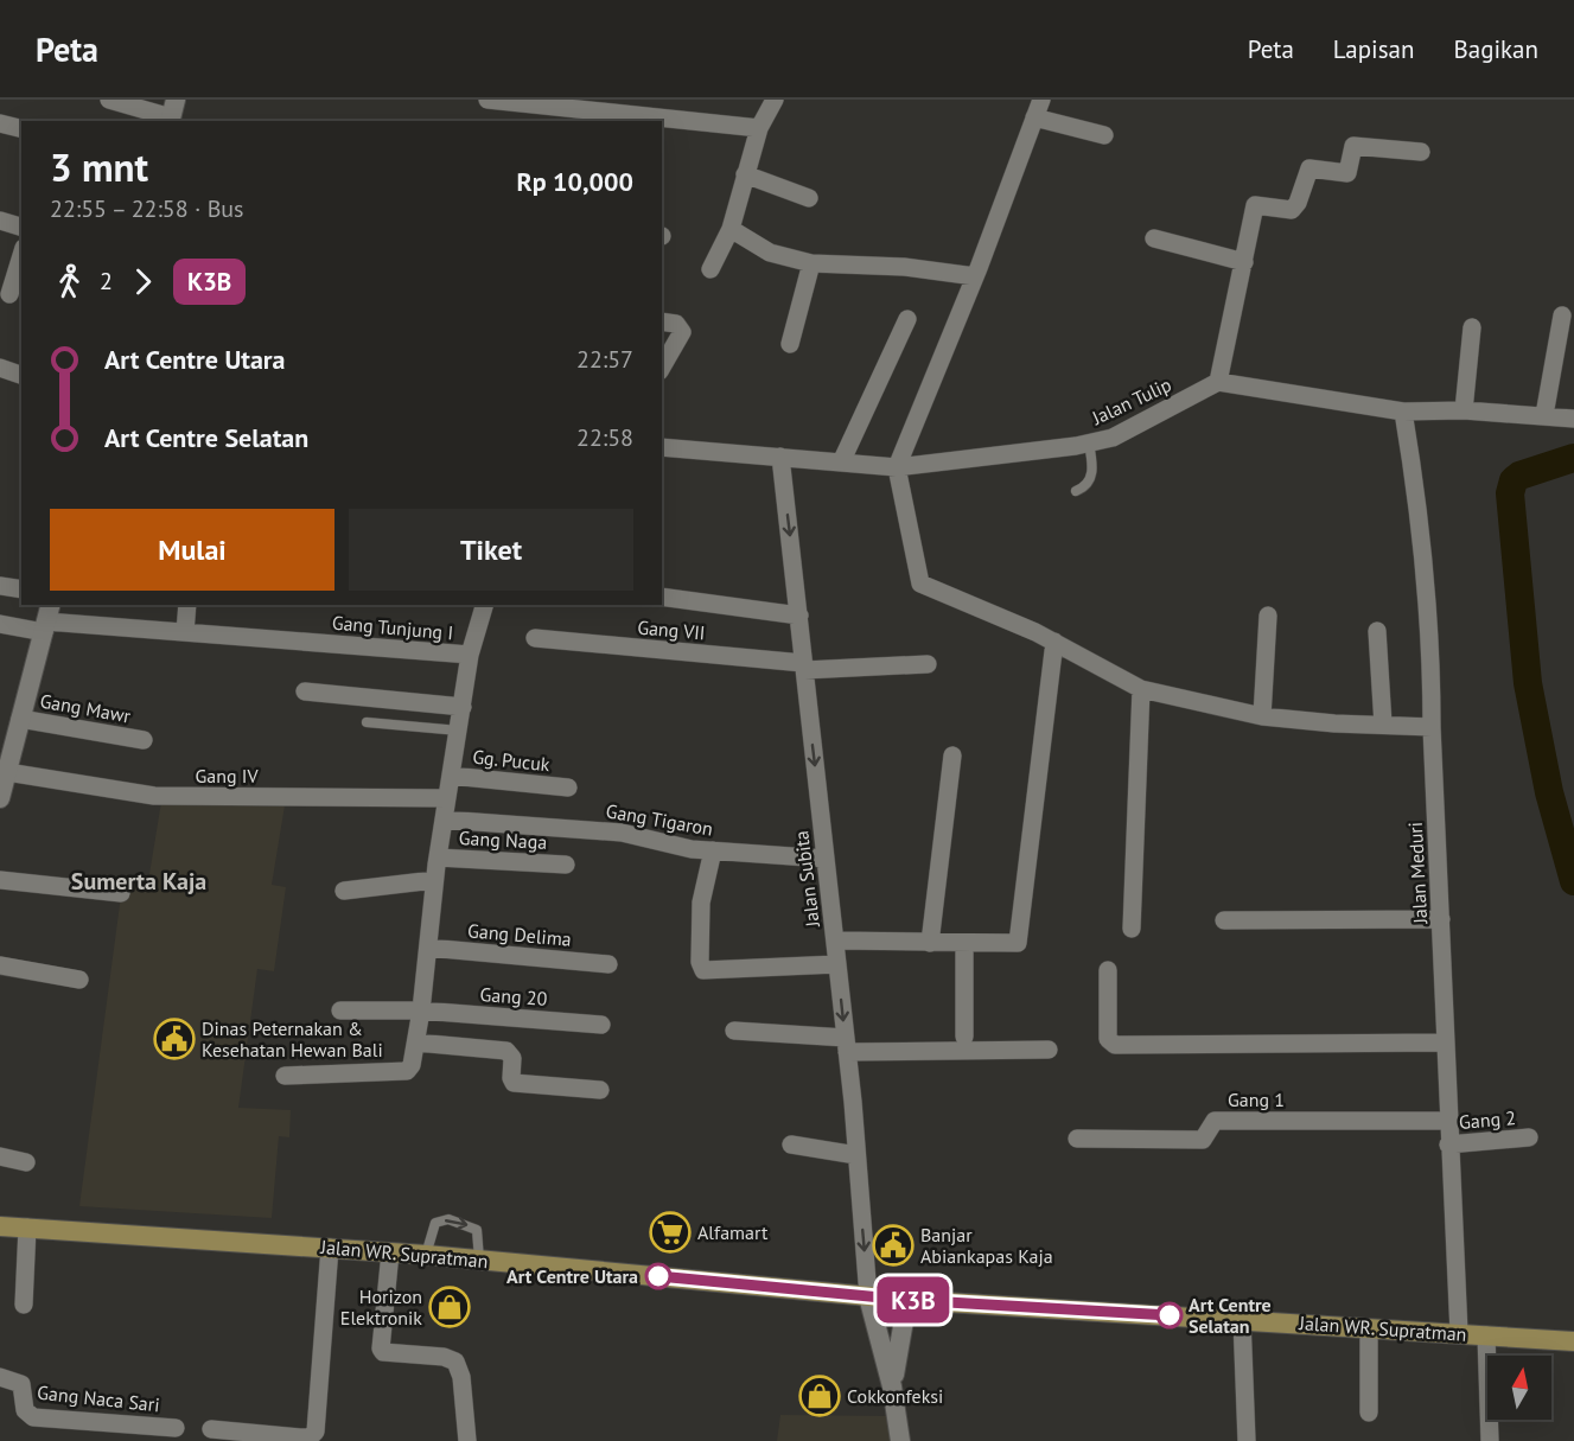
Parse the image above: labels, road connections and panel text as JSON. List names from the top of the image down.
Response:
{
  "streets": {
    "main road": ["Jalan WR. Supratman"],
    "street": [
      "Jalan Tulip",
      "Gang Tunjung I",
      "Gang VII",
      "Gang Mawr",
      "Gg. Pucuk",
      "Gang IV",
      "Gang Tigaron",
      "Gang Naga",
      "Jalan Meduri",
      "Jalan Subita",
      "Gang Delima",
      "Gang 20",
      "Gang 1",
      "Gang 2",
      "Gang Naca Sari"
    ]
  },
  "crossings": [
    ["Jalan Tulip", "Jalan Subita"],
    ["Gang VII", "Jalan Subita"],
    ["Gang Tigaron", "Jalan Subita"],
    ["Jalan Meduri", "Gang 1"],
    ["Jalan Meduri", "Gang 2"],
    ["Jalan Meduri", "Jalan WR. Supratman"],
    ["Jalan Subita", "Jalan WR. Supratman"]
  ],
  "one_way": ["Jalan Subita"],
  "districts": ["Sumerta Kaja"],
  "places": {
    "public building": ["Dinas Peternakan & Kesehatan Hewan Bali", "Banjar Abiankapas Kaja"],
    "supermarket": ["Alfamart"],
    "other": ["Art Centre Utara", "Art Centre Selatan"],
    "shop": ["Horizon Elektronik", "Cokkonfeksi"]
  },
  "lines": ["bus line K3B"],
  "north": "top",
  "page": {
    "header": "Peta",
    "nav": ["Peta", "Lapisan", "Bagikan"],
    "on_map": "K3B",
    "heading": ["3 mnt", "22:55 – 22:58 · Bus", "Rp 10,000"],
    "legs": ["2", "K3B"],
    "list": [
      {
        "name": "Art Centre Utara",
        "value": "22:57"
      },
      {
        "name": "Art Centre Selatan",
        "value": "22:58"
      }
    ],
    "buttons": ["Mulai", "Tiket"]
  }
}
